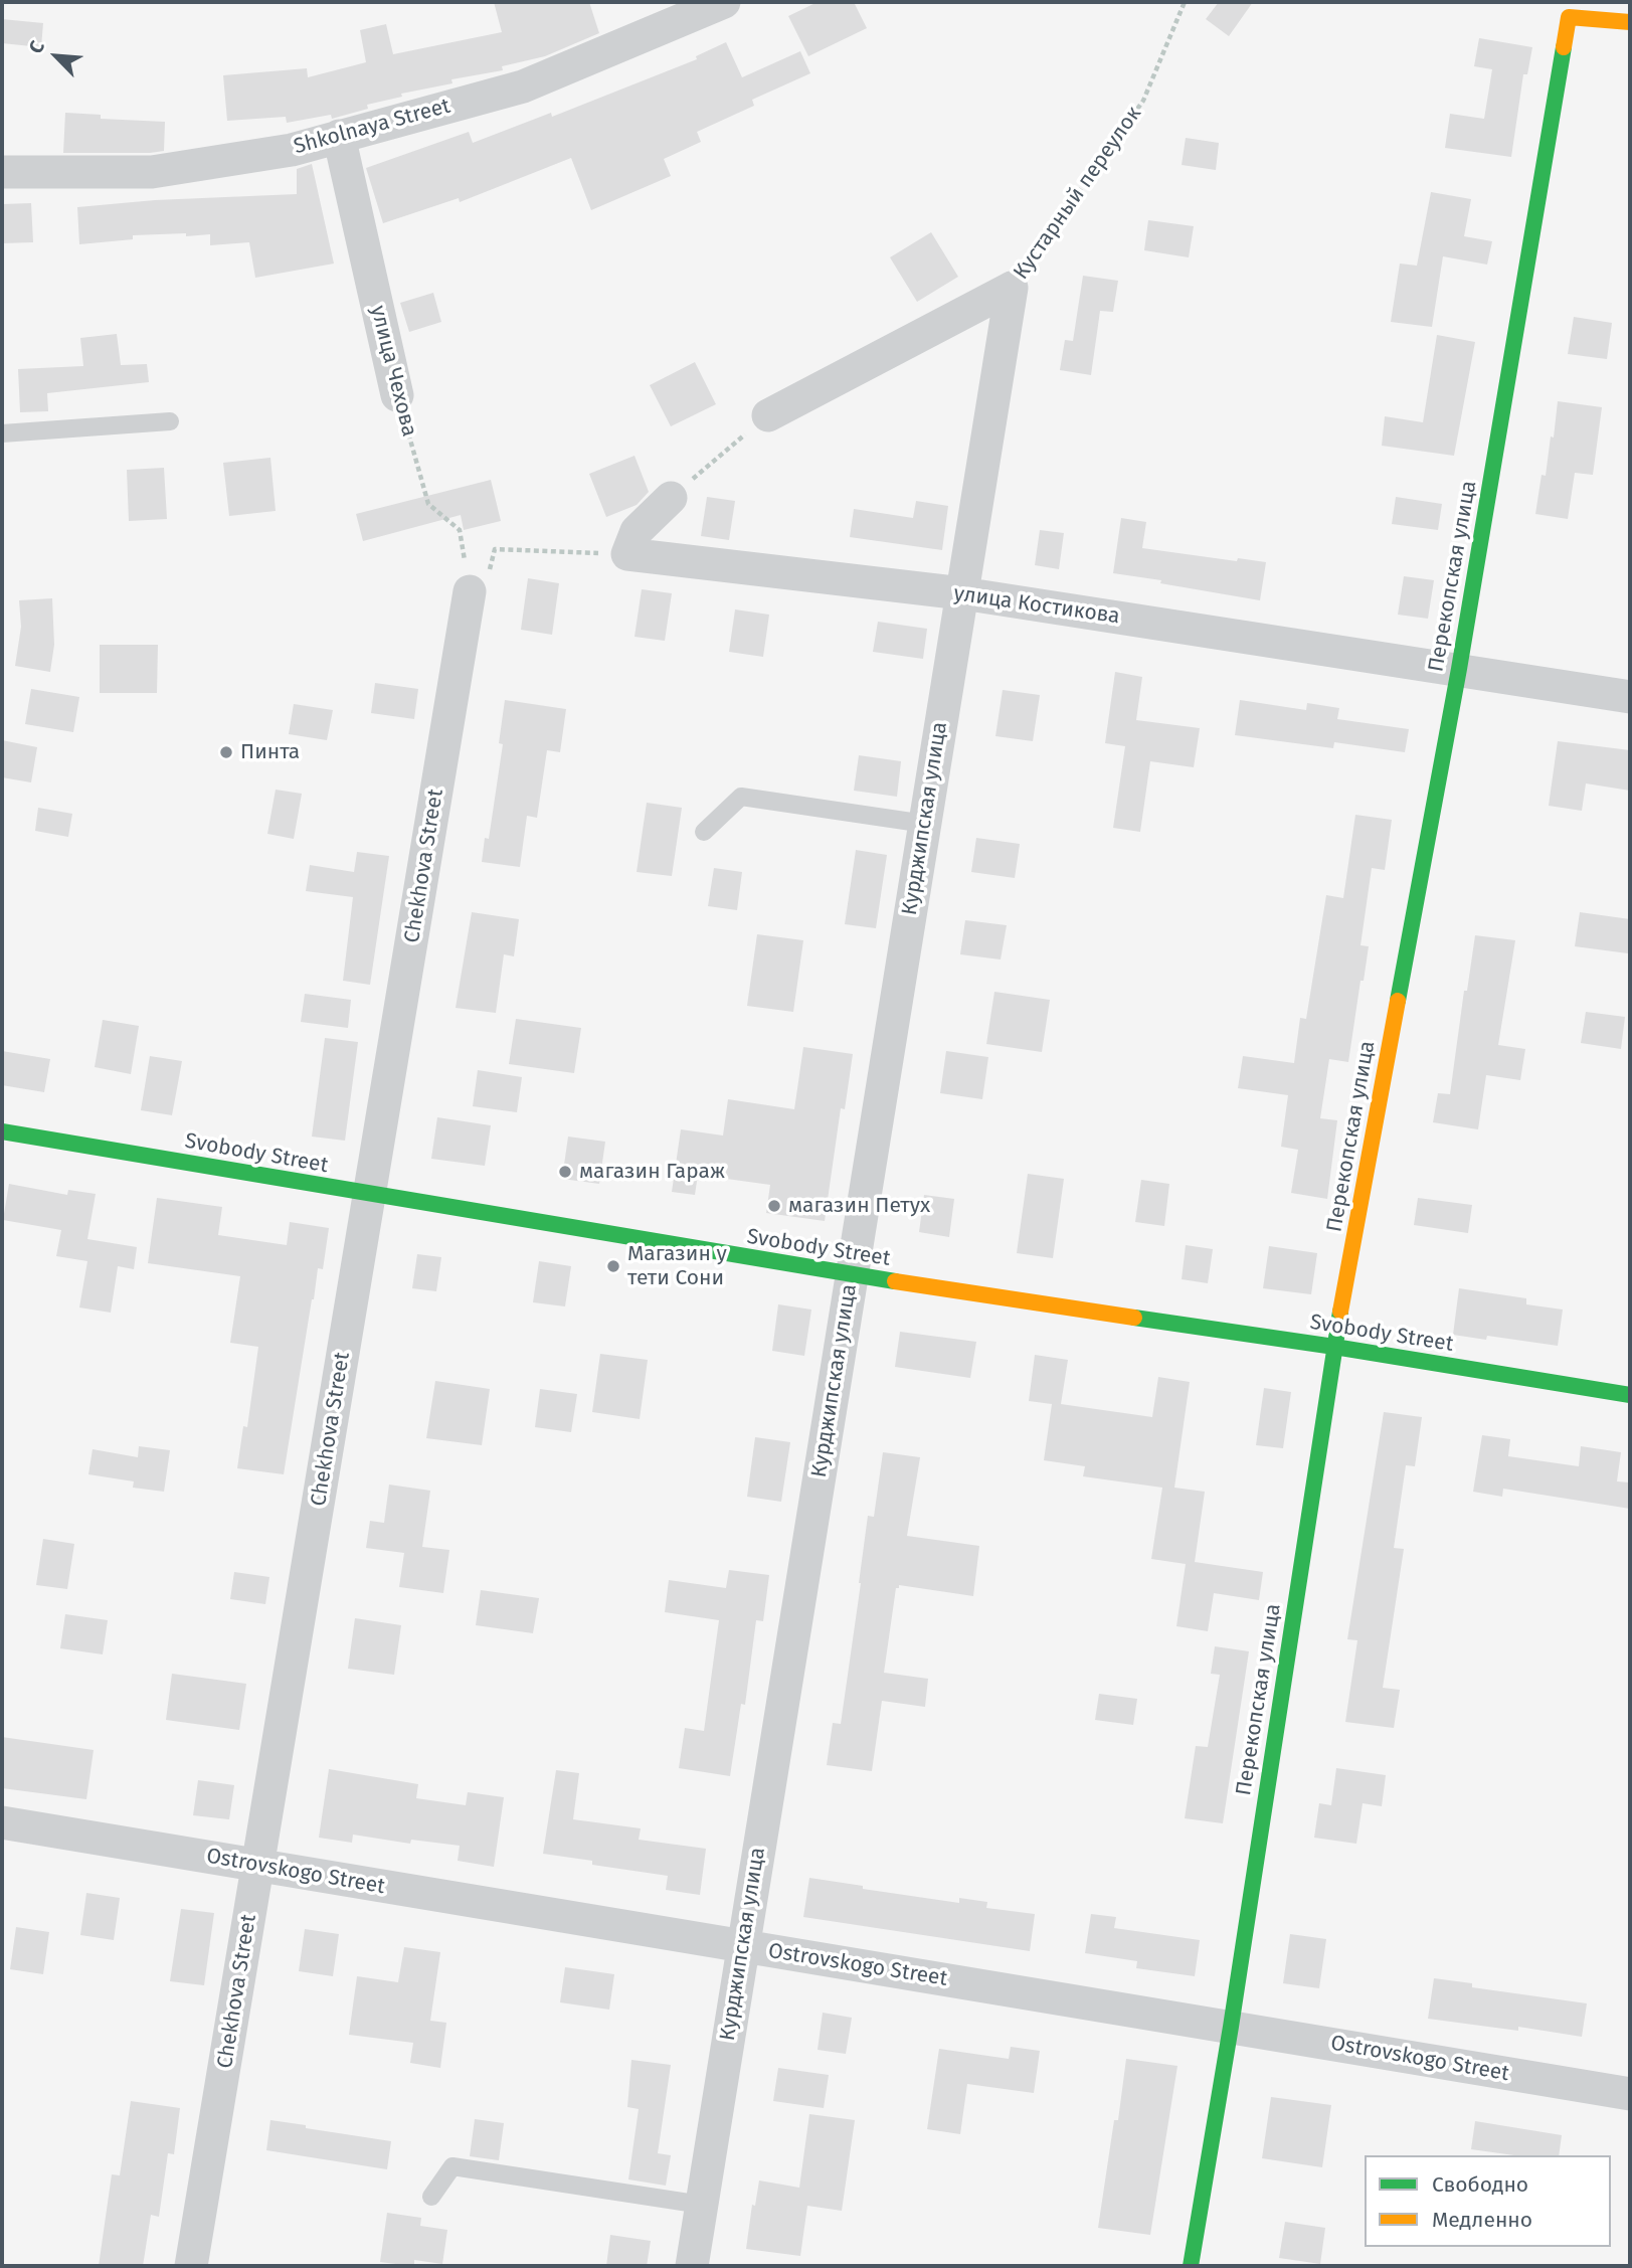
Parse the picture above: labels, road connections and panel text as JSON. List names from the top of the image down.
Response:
{
  "streets": {
    "street": [
      "Shkolnaya Street",
      "Кустарный переулок",
      "улица Чехова",
      "Перекопская улица",
      "улица Костикова",
      "Курджипская улица",
      "Chekhova Street",
      "Svobody Street",
      "Ostrovskogo Street"
    ]
  },
  "crossings": [
    ["Shkolnaya Street", "улица Чехова"],
    ["Кустарный переулок", "Курджипская улица"],
    ["улица Чехова", "Chekhova Street"],
    ["Перекопская улица", "улица Костикова"],
    ["Перекопская улица", "Svobody Street"],
    ["Перекопская улица", "Ostrovskogo Street"],
    ["улица Костикова", "Курджипская улица"],
    ["Курджипская улица", "Svobody Street"],
    ["Курджипская улица", "Ostrovskogo Street"],
    ["Chekhova Street", "Svobody Street"],
    ["Chekhova Street", "Ostrovskogo Street"]
  ],
  "places": [
    "Пинта",
    "магазин Гараж",
    "магазин Петух",
    "Магазин у тети Сони"
  ],
  "legend": ["Свободно", "Медленно"],
  "north": "top left"
}
